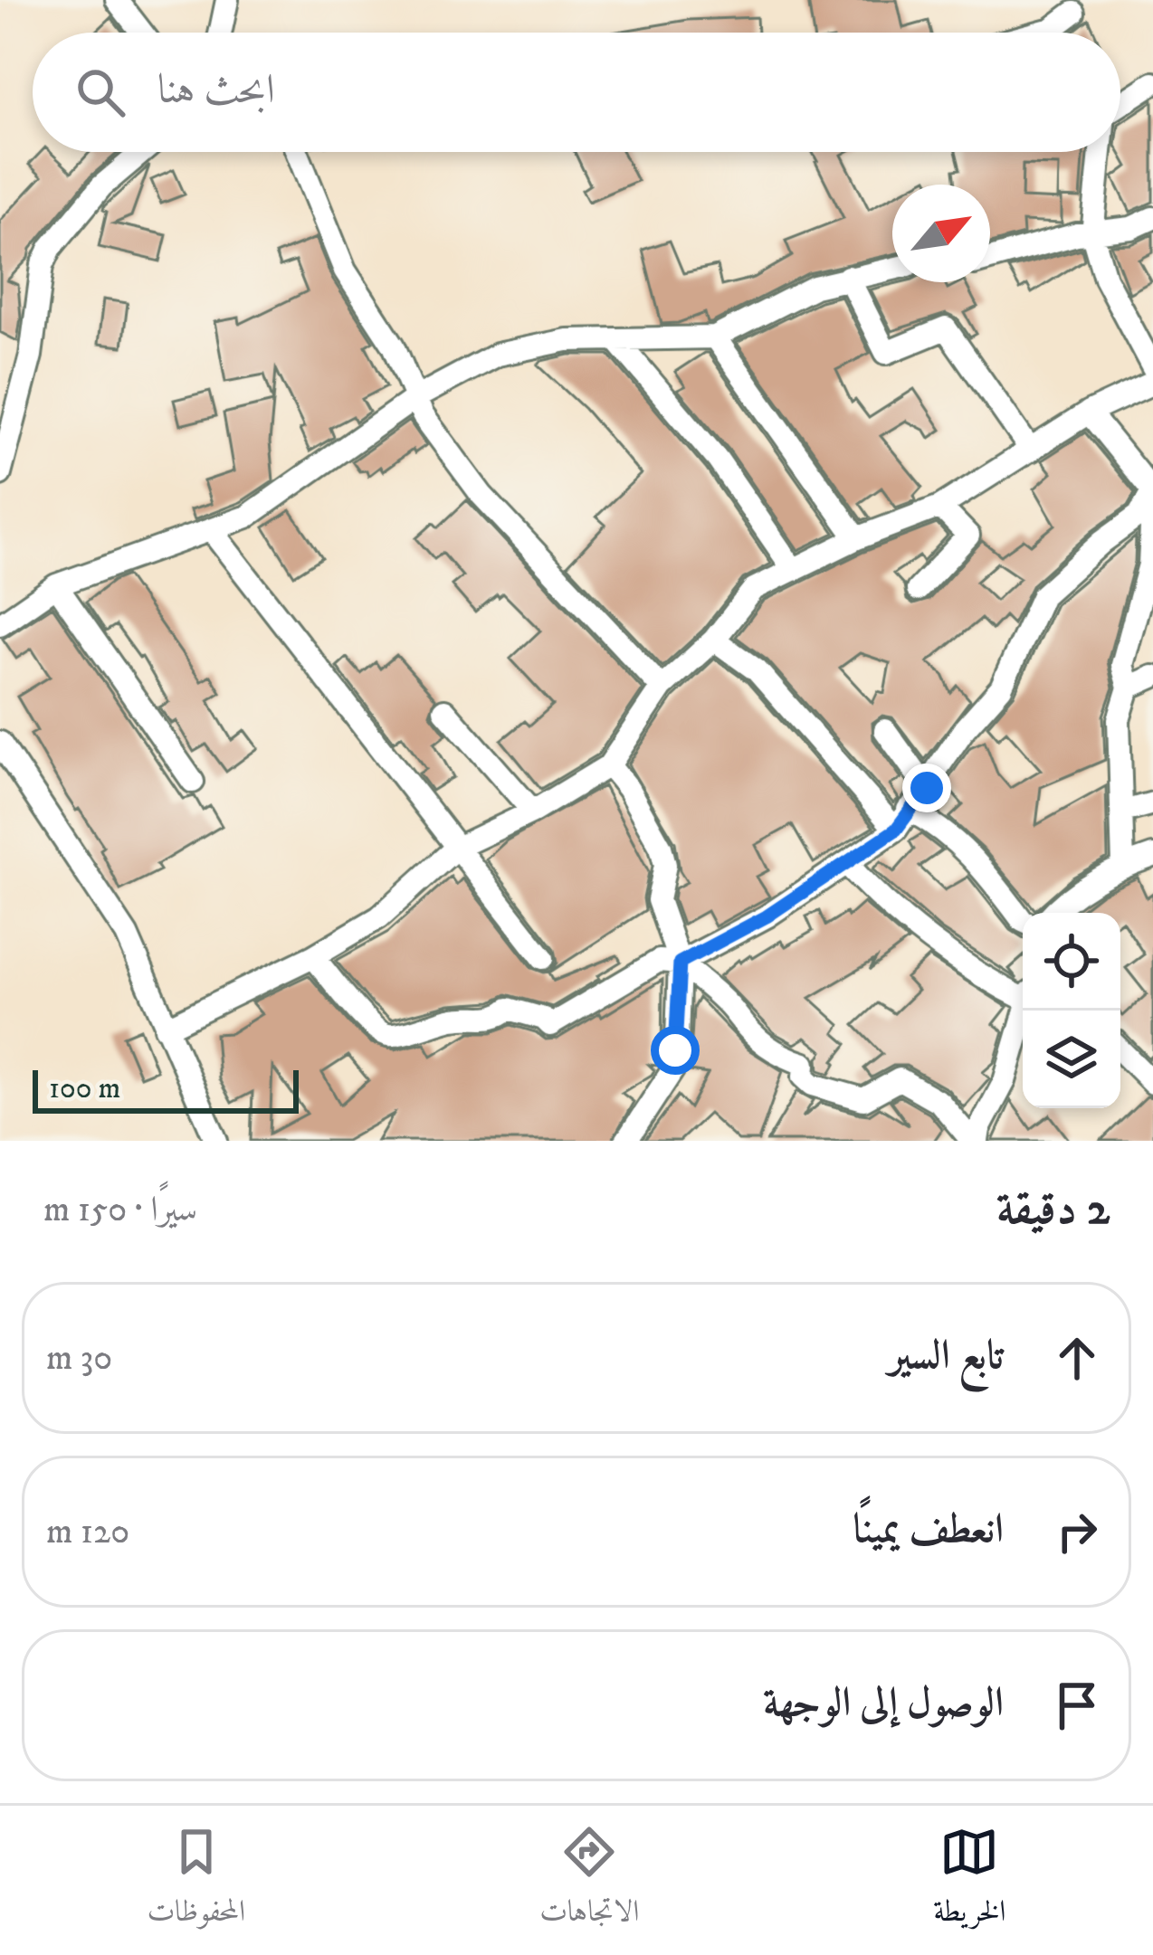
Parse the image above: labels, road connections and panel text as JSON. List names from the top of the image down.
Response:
{
  "scale_bar": "100 m",
  "north": "top right",
  "page": {
    "search": "ابحث هنا",
    "scale": "100 m",
    "heading": ["2 دقيقة", "سيرًا · 150 m"],
    "list": [
      ["تابع السير", "30 m"],
      ["انعطف يمينًا", "120 m"],
      "الوصول إلى الوجهة"
    ],
    "nav": ["الخريطة", "الاتجاهات", "المحفوظات"]
  }
}
